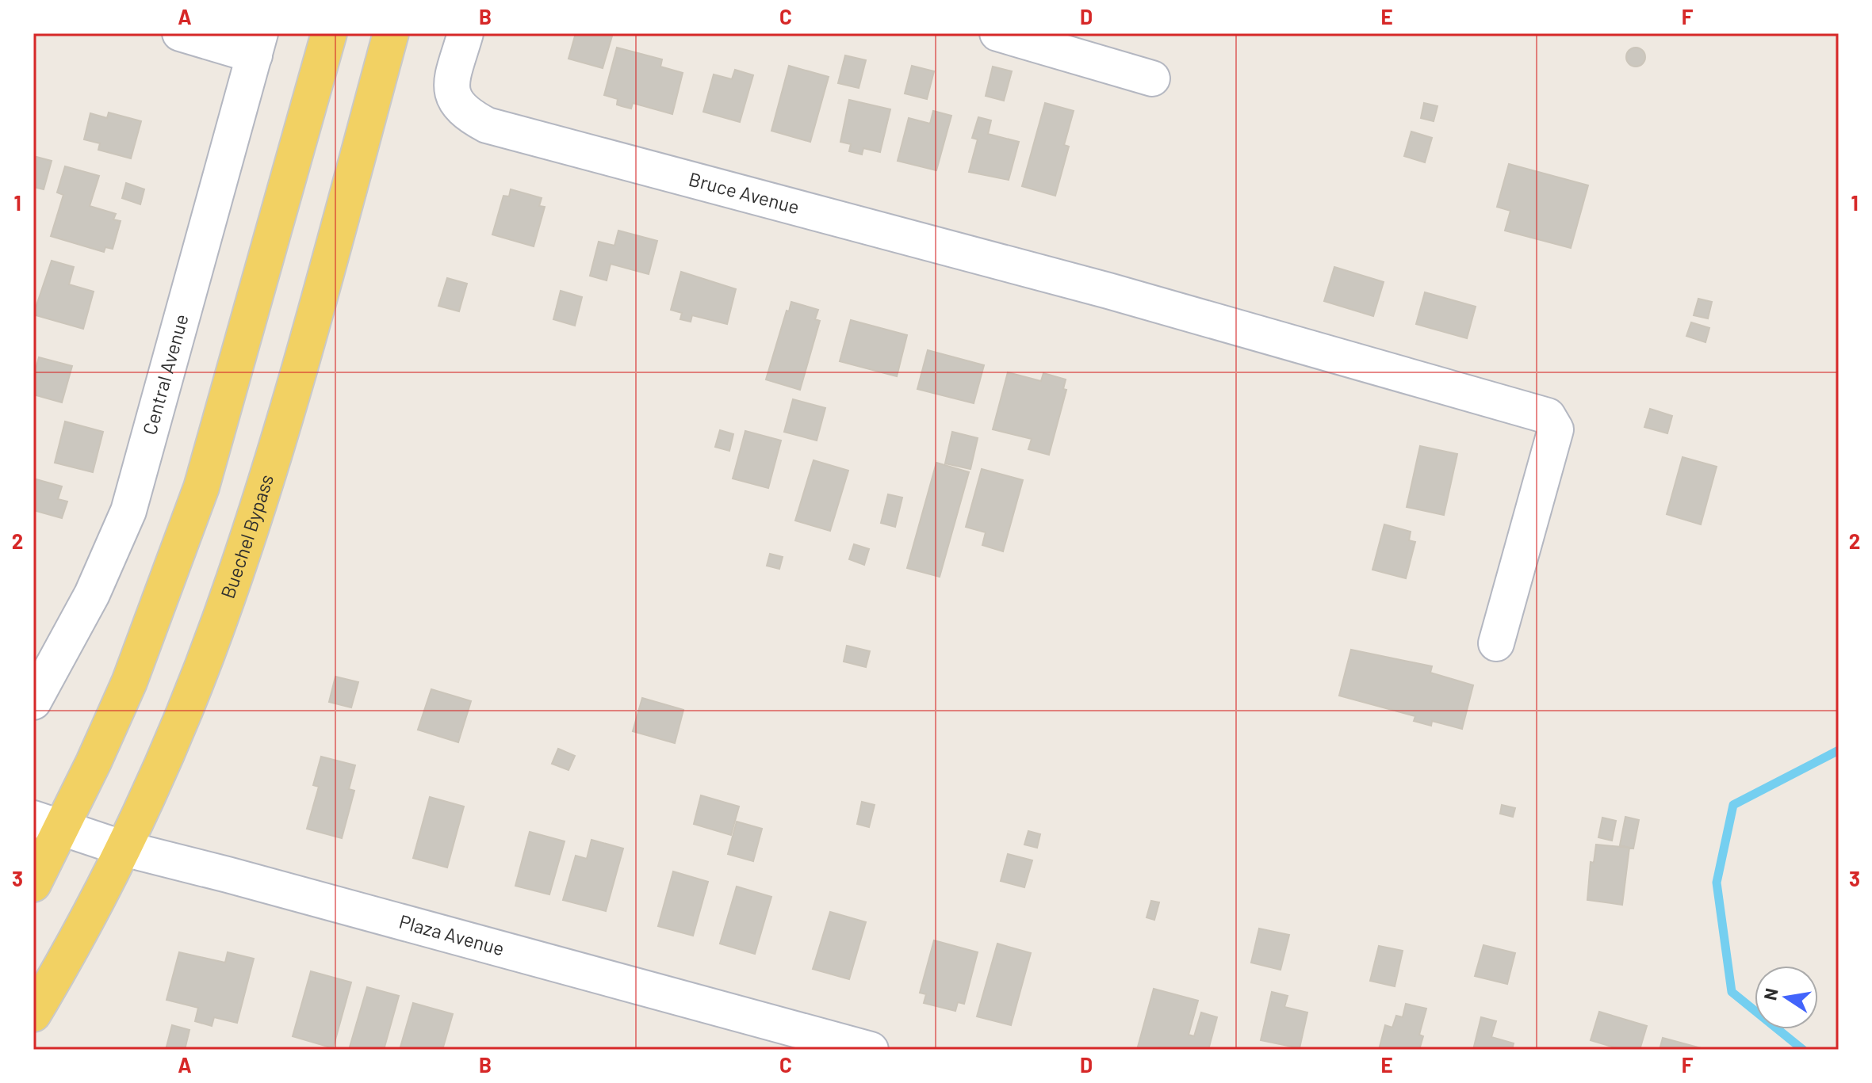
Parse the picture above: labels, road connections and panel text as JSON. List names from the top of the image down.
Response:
{
  "streets": {
    "main road": ["Buechel Bypass"],
    "street": ["Bruce Avenue", "Central Avenue", "Plaza Avenue"]
  },
  "crossings": [
    ["Buechel Bypass", "Plaza Avenue"]
  ],
  "north": "left",
  "grid": {
    "columns": [
      "A",
      "B",
      "C",
      "D",
      "E",
      "F"
    ],
    "rows": ["1", "2", "3"]
  }
}
